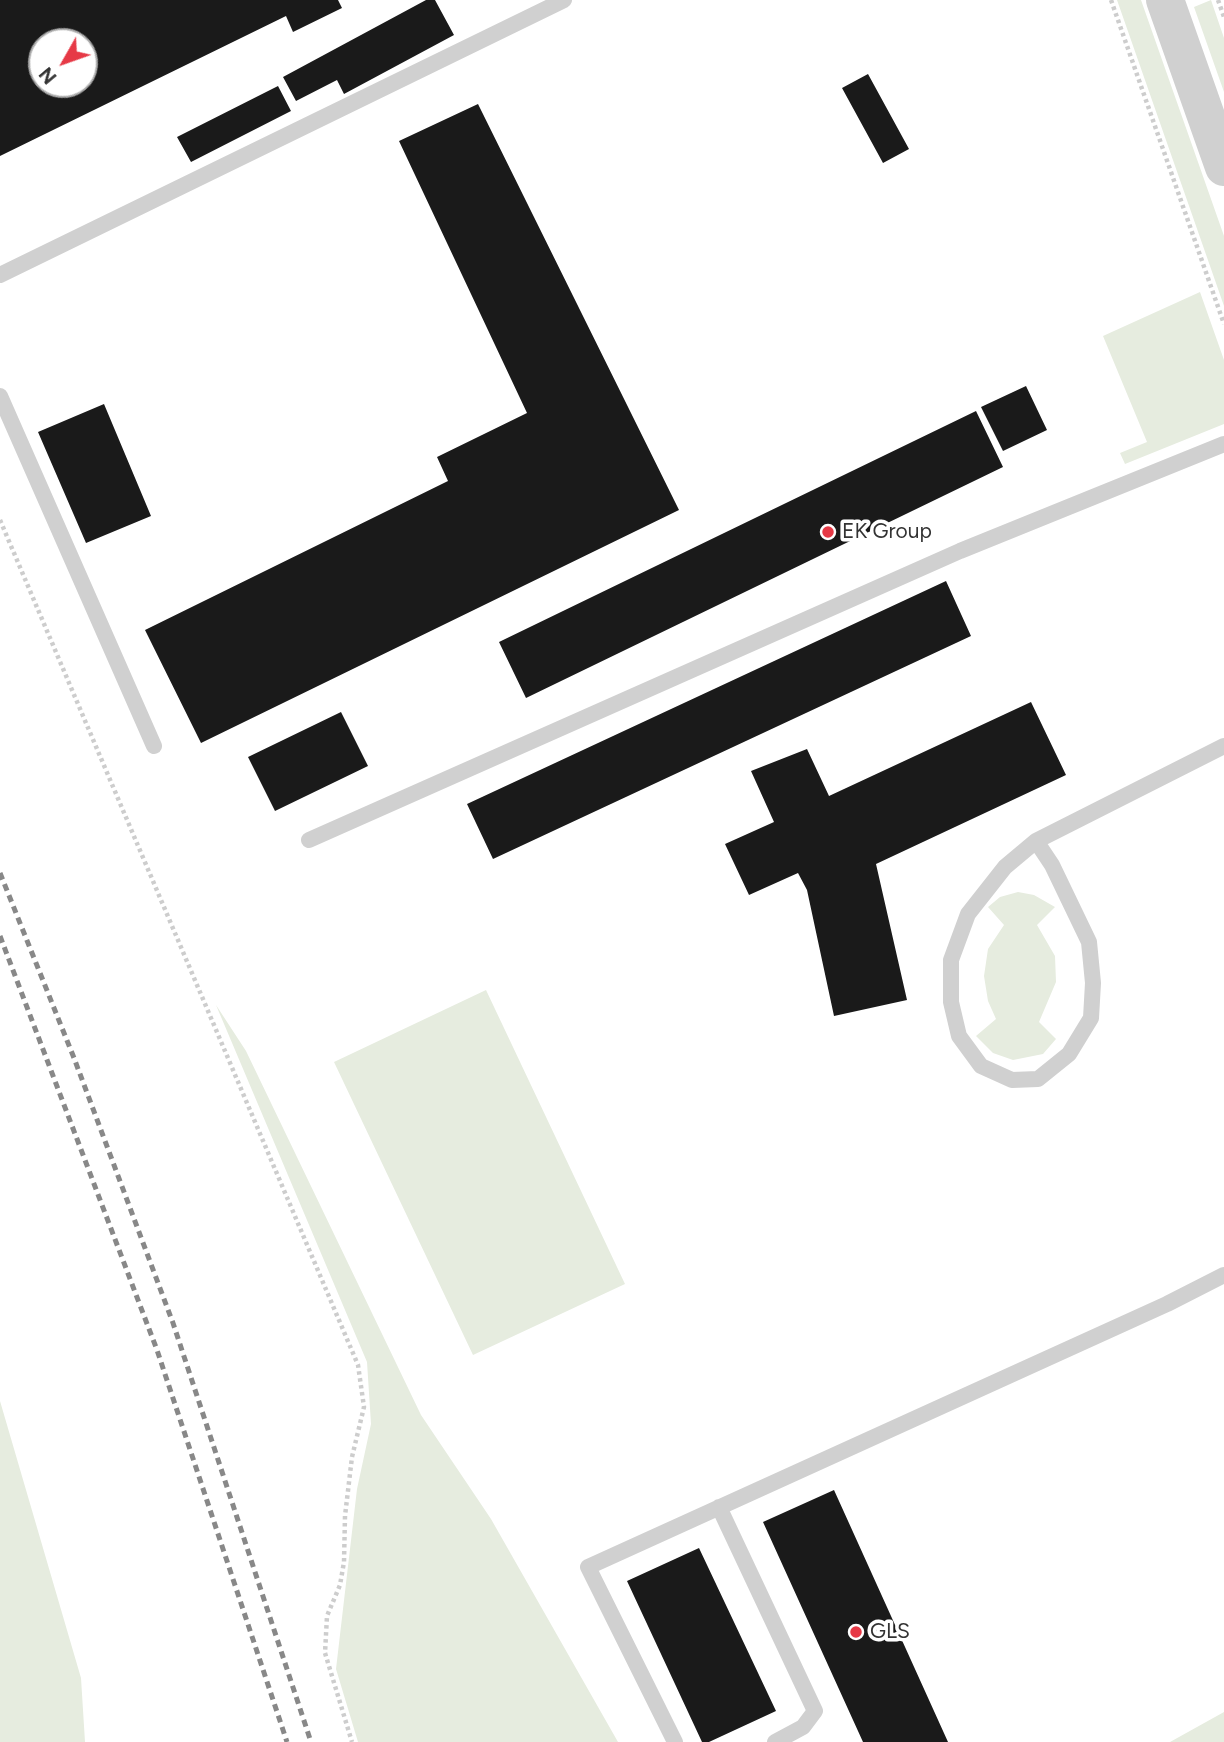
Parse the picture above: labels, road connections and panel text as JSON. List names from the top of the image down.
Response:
{
  "places": ["EK Group", "GLS"],
  "north": "bottom left"
}
